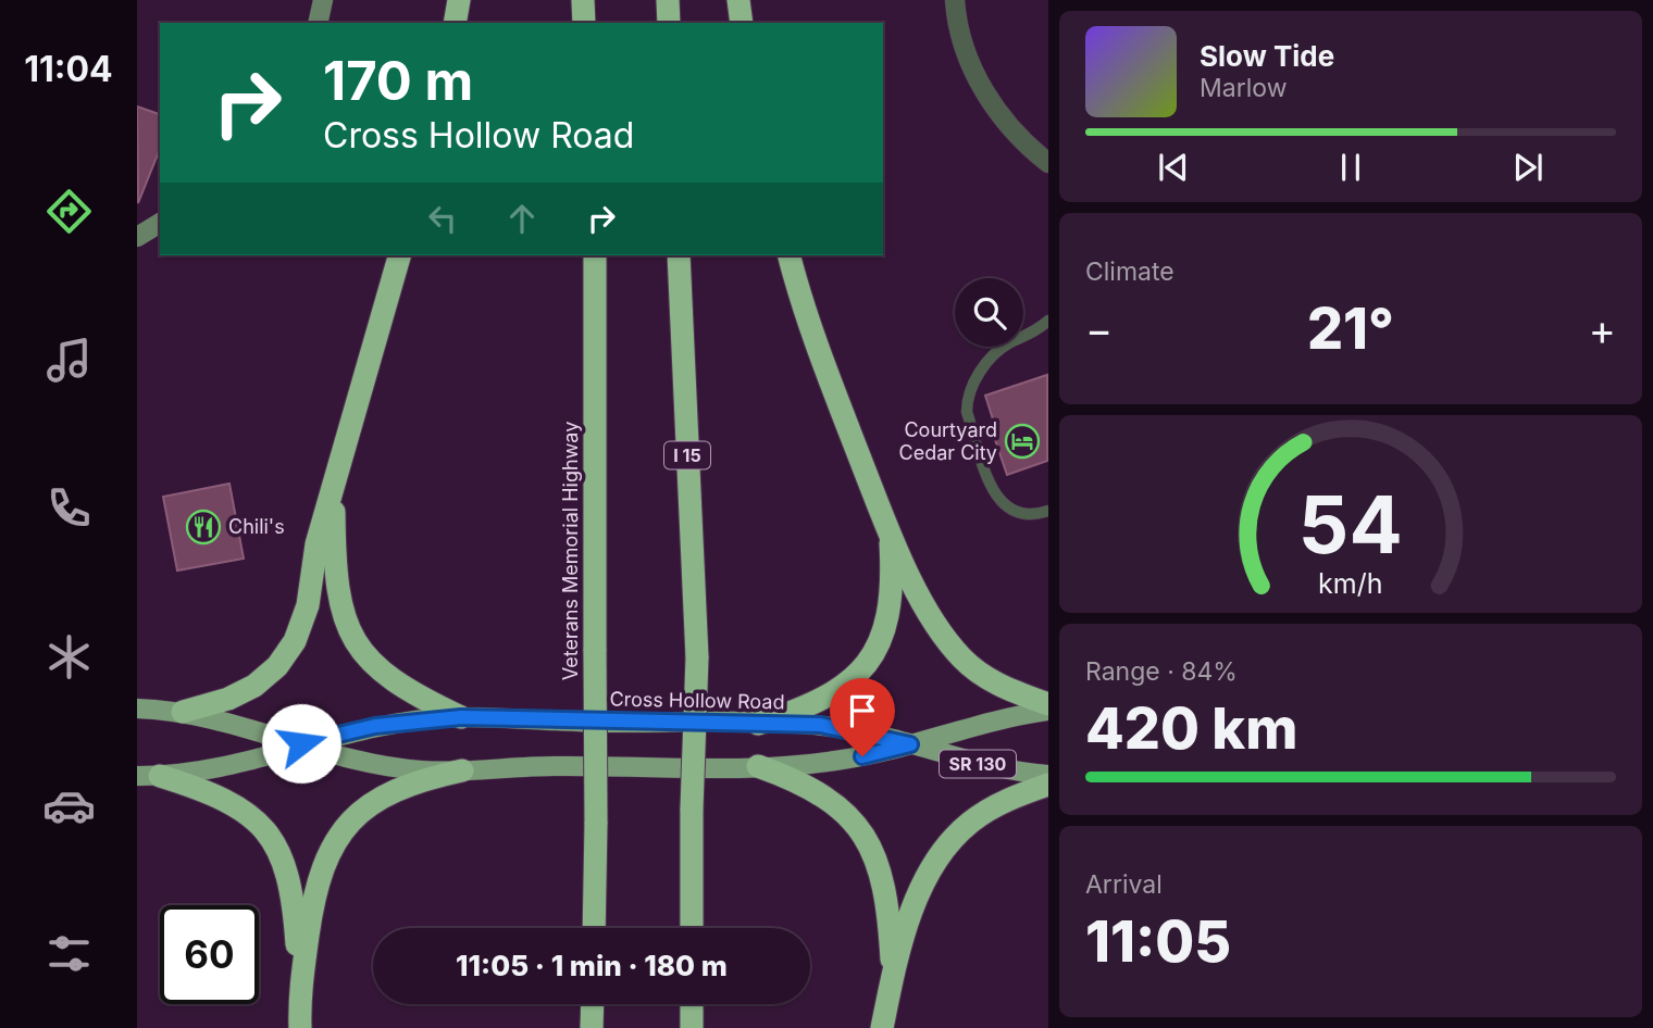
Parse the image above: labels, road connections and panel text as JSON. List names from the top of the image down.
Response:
{
  "streets": {
    "highway": ["I 15", "Veterans Memorial Highway"],
    "main road": ["Cross Hollow Road", "SR 130"]
  },
  "places": {
    "hotel": ["Courtyard Cedar City"],
    "restaurant": ["Chili's"]
  },
  "page": {
    "tabs": "11:04",
    "turn": ["170 m", "Cross Hollow Road"],
    "song": ["Slow Tide", "Marlow"],
    "tile": [
      "Climate",
      ["Range · 84%", "420 km"],
      ["Arrival", "11:05"]
    ],
    "heat": ["−", "21°", "+"],
    "limit": "60",
    "trip": "11:05 · 1 min · 180 m",
    "gauge": ["54", "km/h"]
  }
}
